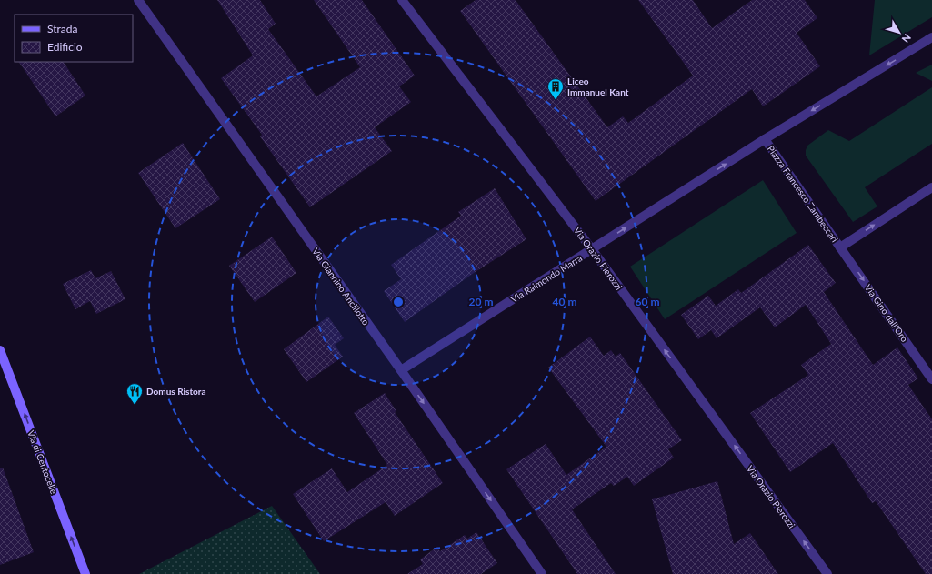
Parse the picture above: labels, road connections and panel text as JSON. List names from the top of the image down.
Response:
{
  "streets": {
    "street": [
      "Piazza Francesco Zambeccari",
      "Via Orazio Pierozzi",
      "Via Raimondo Marra",
      "Via Giannino Ancillotto",
      "Via Gino dall'Oro",
      "Via di Centocelle"
    ]
  },
  "crossings": [
    ["Piazza Francesco Zambeccari", "Via Raimondo Marra"],
    ["Piazza Francesco Zambeccari", "Via Gino dall'Oro"],
    ["Via Orazio Pierozzi", "Via Raimondo Marra"],
    ["Via Raimondo Marra", "Via Giannino Ancillotto"]
  ],
  "one_way": [
    "Via Orazio Pierozzi",
    "Via Raimondo Marra",
    "Via Giannino Ancillotto",
    "Via Gino dall'Oro",
    "Via di Centocelle"
  ],
  "places": {
    "building": ["Liceo Immanuel Kant"],
    "restaurant": ["Domus Ristora"]
  },
  "legend": ["Strada", "Edificio"],
  "north": "bottom right",
  "rings": ["20 m", "40 m", "60 m"]
}
